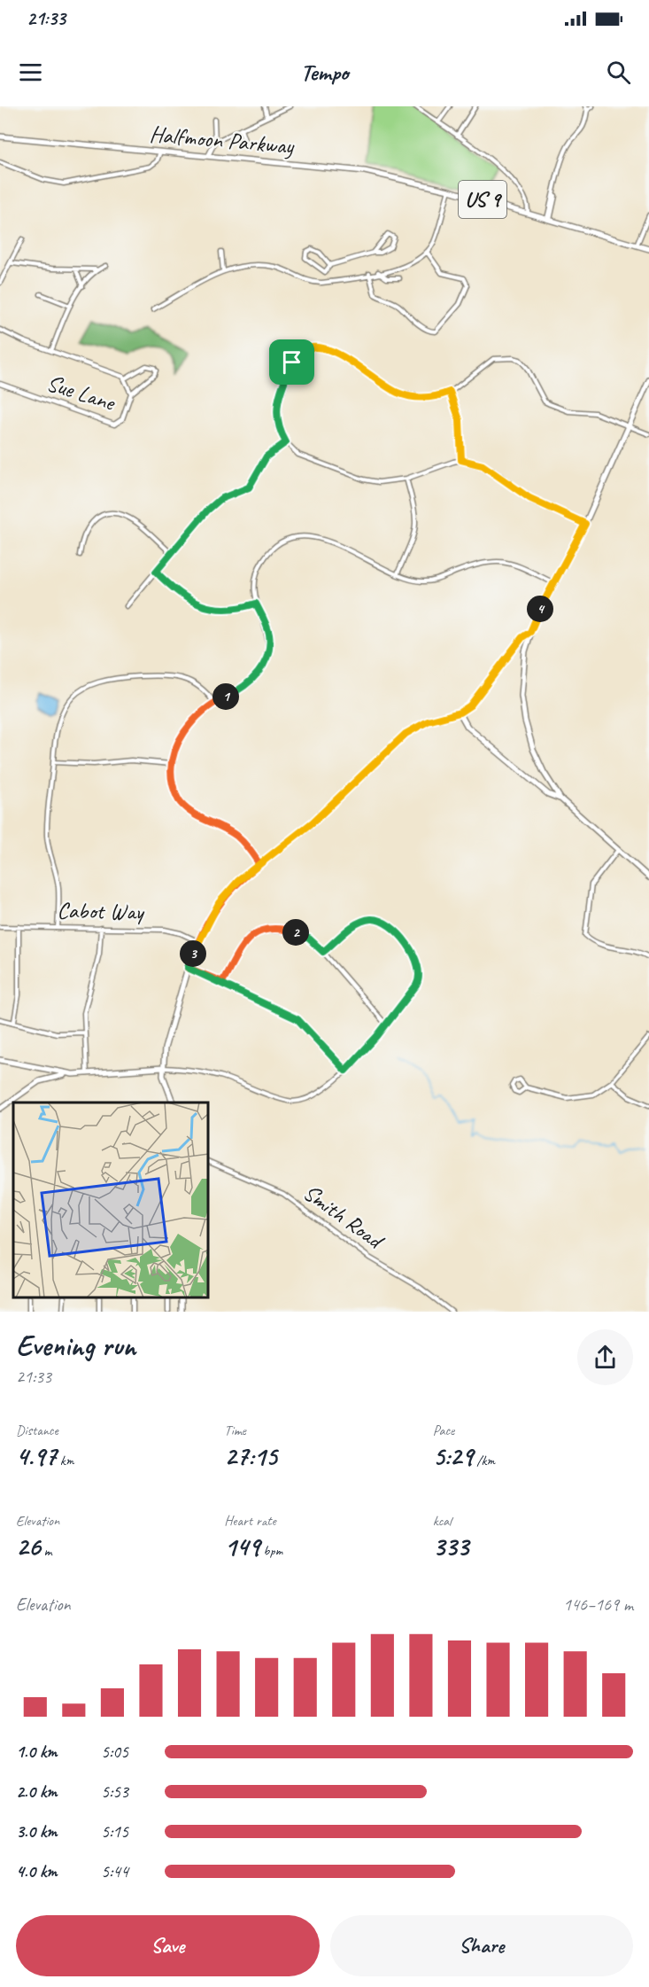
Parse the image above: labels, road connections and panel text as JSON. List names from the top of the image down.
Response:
{
  "streets": {
    "street": [
      "Halfmoon Parkway",
      "US 9",
      "Sue Lane",
      "Cabot Way",
      "Smith Road"
    ]
  },
  "crossings": [
    ["Halfmoon Parkway", "US 9"]
  ],
  "page": {
    "status": "21:33",
    "header": "Tempo",
    "pins": [
      "4",
      "1",
      "2",
      "3"
    ],
    "heading": ["Evening run", "21:33"],
    "stats": [
      ["Distance", "4.97 km"],
      ["Time", "27:15"],
      ["Pace", "5:29 /km"],
      ["Elevation", "26 m"],
      ["Heart rate", "149 bpm"],
      ["kcal", "333"]
    ],
    "chart": ["Elevation", "146–169 m"],
    "list": [
      {
        "name": "1.0 km",
        "note": "5:05"
      },
      {
        "name": "2.0 km",
        "note": "5:53"
      },
      {
        "name": "3.0 km",
        "note": "5:15"
      },
      {
        "name": "4.0 km",
        "note": "5:44"
      }
    ],
    "buttons": ["Save", "Share"]
  }
}
